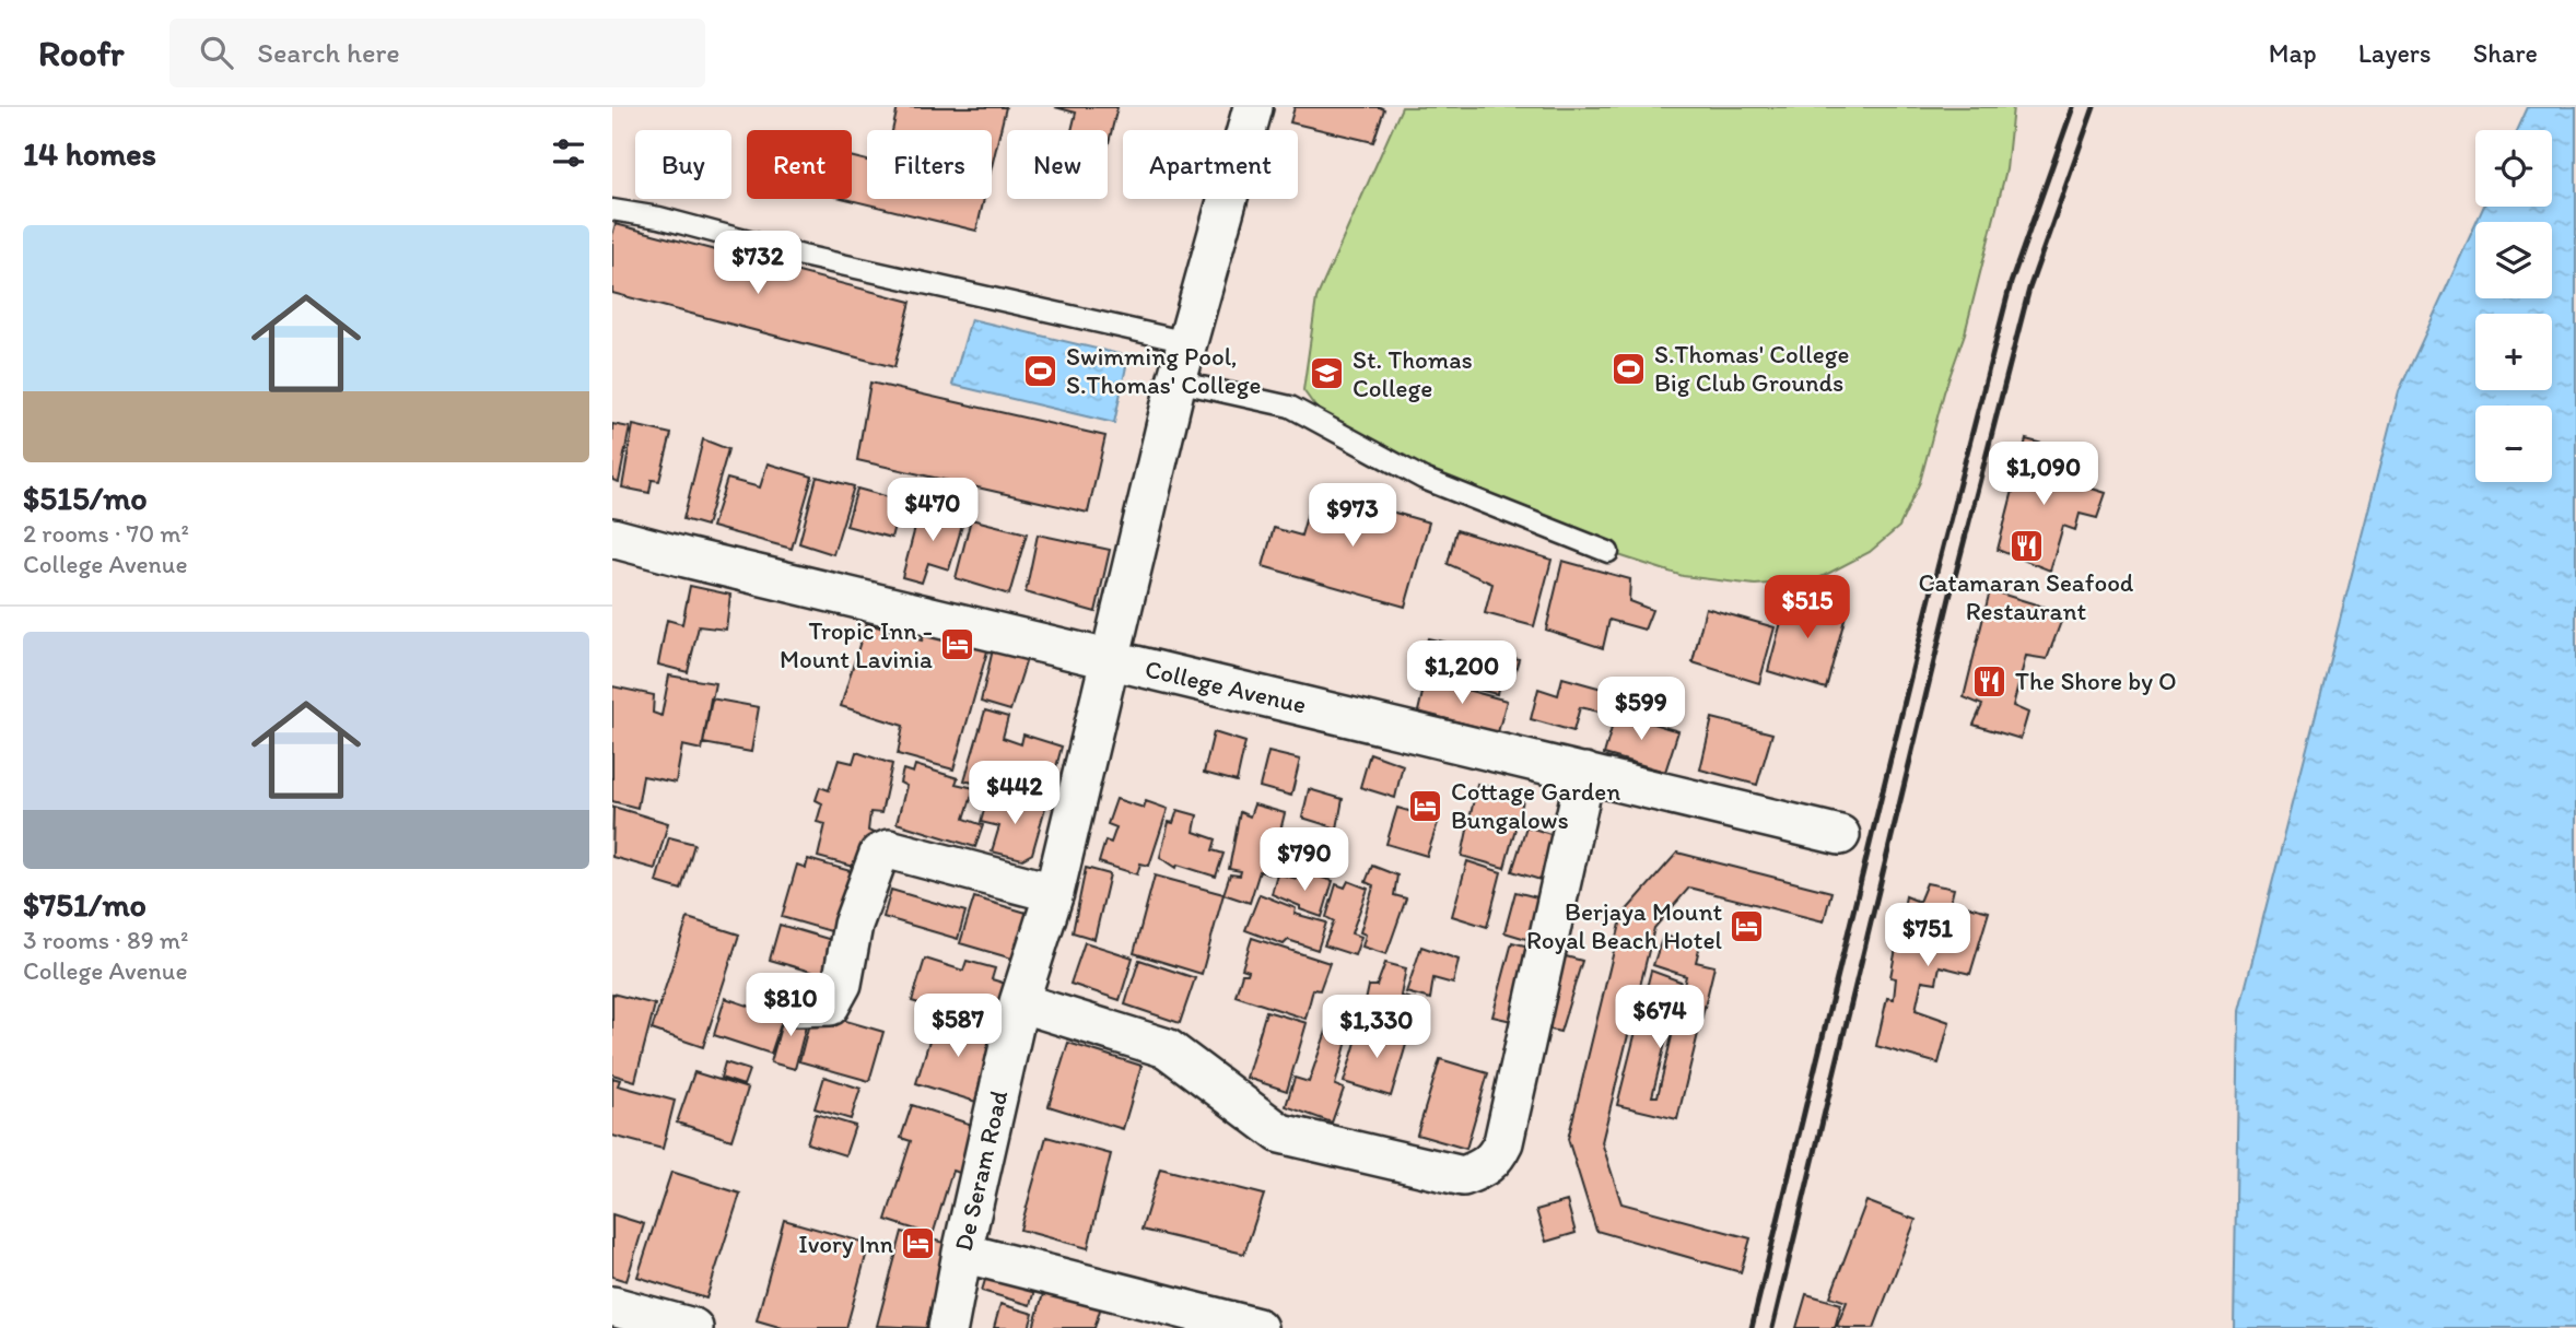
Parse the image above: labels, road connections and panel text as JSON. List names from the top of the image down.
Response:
{
  "streets": {
    "street": ["College Avenue", "De Seram Road"]
  },
  "crossings": [
    ["College Avenue", "De Seram Road"]
  ],
  "places": {
    "sports": ["S.Thomas' College Big Club Grounds", "Swimming Pool, S.Thomas' College"],
    "school or university": ["St. Thomas College"],
    "restaurant": ["Catamaran Seafood Restaurant", "The Shore by O"],
    "hotel": [
      "Tropic Inn - Mount Lavinia",
      "Cottage Garden Bungalows",
      "Berjaya Mount Royal Beach Hotel",
      "Ivory Inn"
    ]
  },
  "page": {
    "header": "Roofr",
    "search": "Search here",
    "nav": ["Map", "Layers", "Share"],
    "heading": "14 homes",
    "map_buttons": ["+", "−"],
    "chip": [
      "Buy",
      "Rent",
      "Filters",
      "New",
      "Apartment"
    ],
    "list": [
      {
        "name": "$515/mo",
        "note": "2 rooms · 70 m² · College Avenue"
      },
      {
        "name": "$751/mo",
        "note": "3 rooms · 89 m² · College Avenue"
      }
    ],
    "price": [
      "$732",
      "$1,090",
      "$470",
      "$973",
      "$515",
      "$1,200",
      "$599",
      "$442",
      "$790",
      "$751",
      "$810",
      "$674",
      "$587",
      "$1,330"
    ]
  }
}
